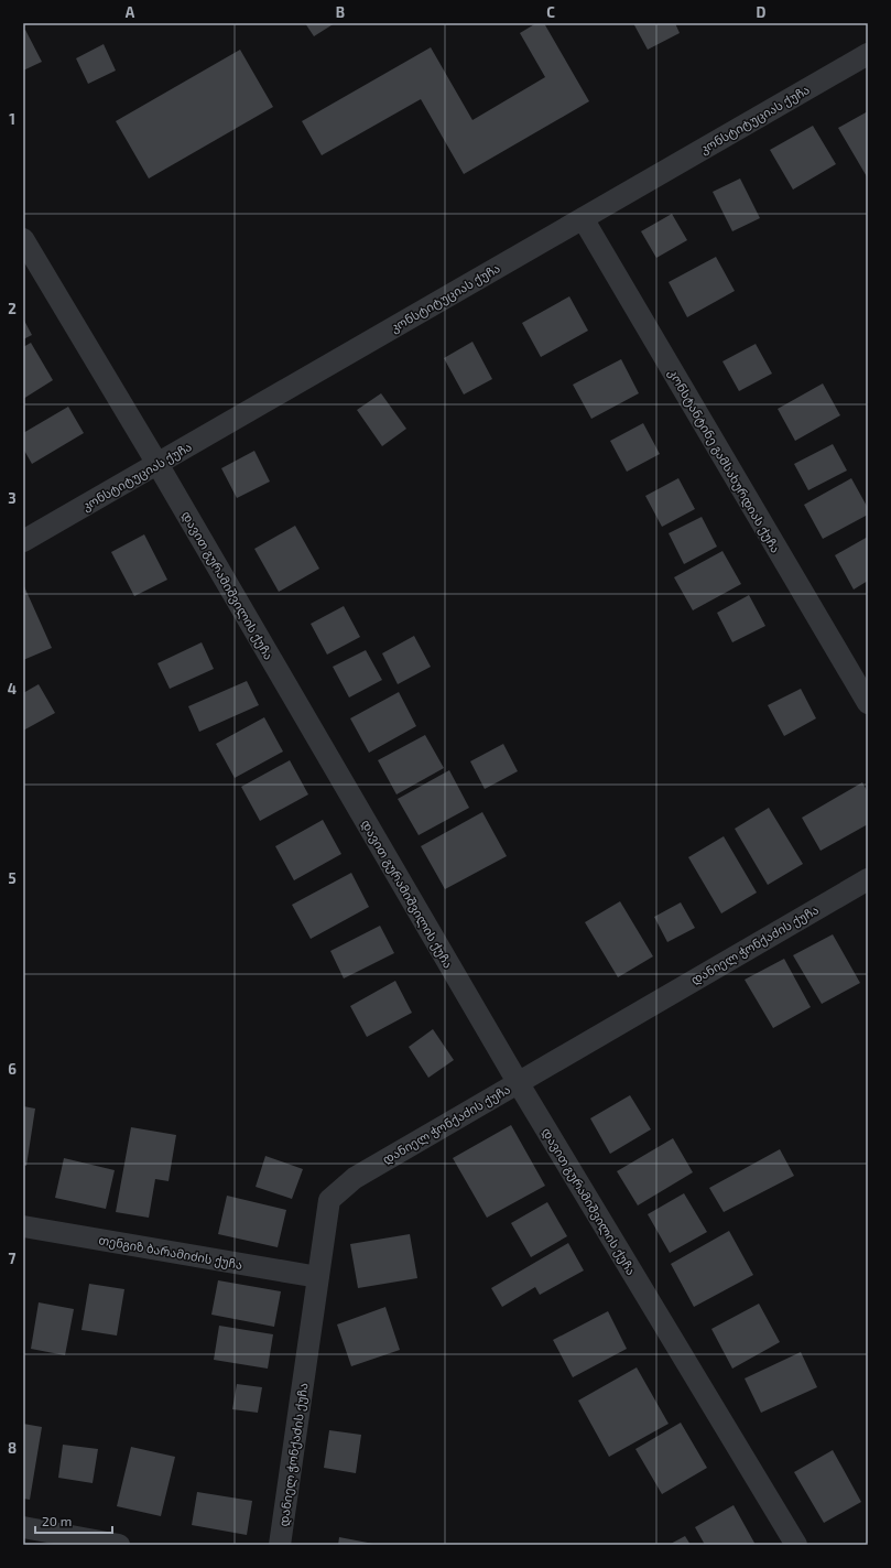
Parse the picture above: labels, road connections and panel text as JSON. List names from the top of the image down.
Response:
{
  "streets": {
    "street": [
      "კონსტიტუციას ქუჩა",
      "კონსტანტინე გამსახურდიას ქუჩა",
      "დავით გურამიშვილის ქუჩა",
      "დანიელ ჭონქაძის ქუჩა",
      "თენგიზ ბარამიძის ქუჩა"
    ]
  },
  "crossings": [
    ["კონსტიტუციას ქუჩა", "კონსტანტინე გამსახურდიას ქუჩა"],
    ["კონსტიტუციას ქუჩა", "დავით გურამიშვილის ქუჩა"],
    ["დავით გურამიშვილის ქუჩა", "დანიელ ჭონქაძის ქუჩა"],
    ["დანიელ ჭონქაძის ქუჩა", "თენგიზ ბარამიძის ქუჩა"]
  ],
  "scale_bar": "20 m",
  "grid": {
    "columns": [
      "A",
      "B",
      "C",
      "D"
    ],
    "rows": [
      "1",
      "2",
      "3",
      "4",
      "5",
      "6",
      "7",
      "8"
    ]
  }
}
